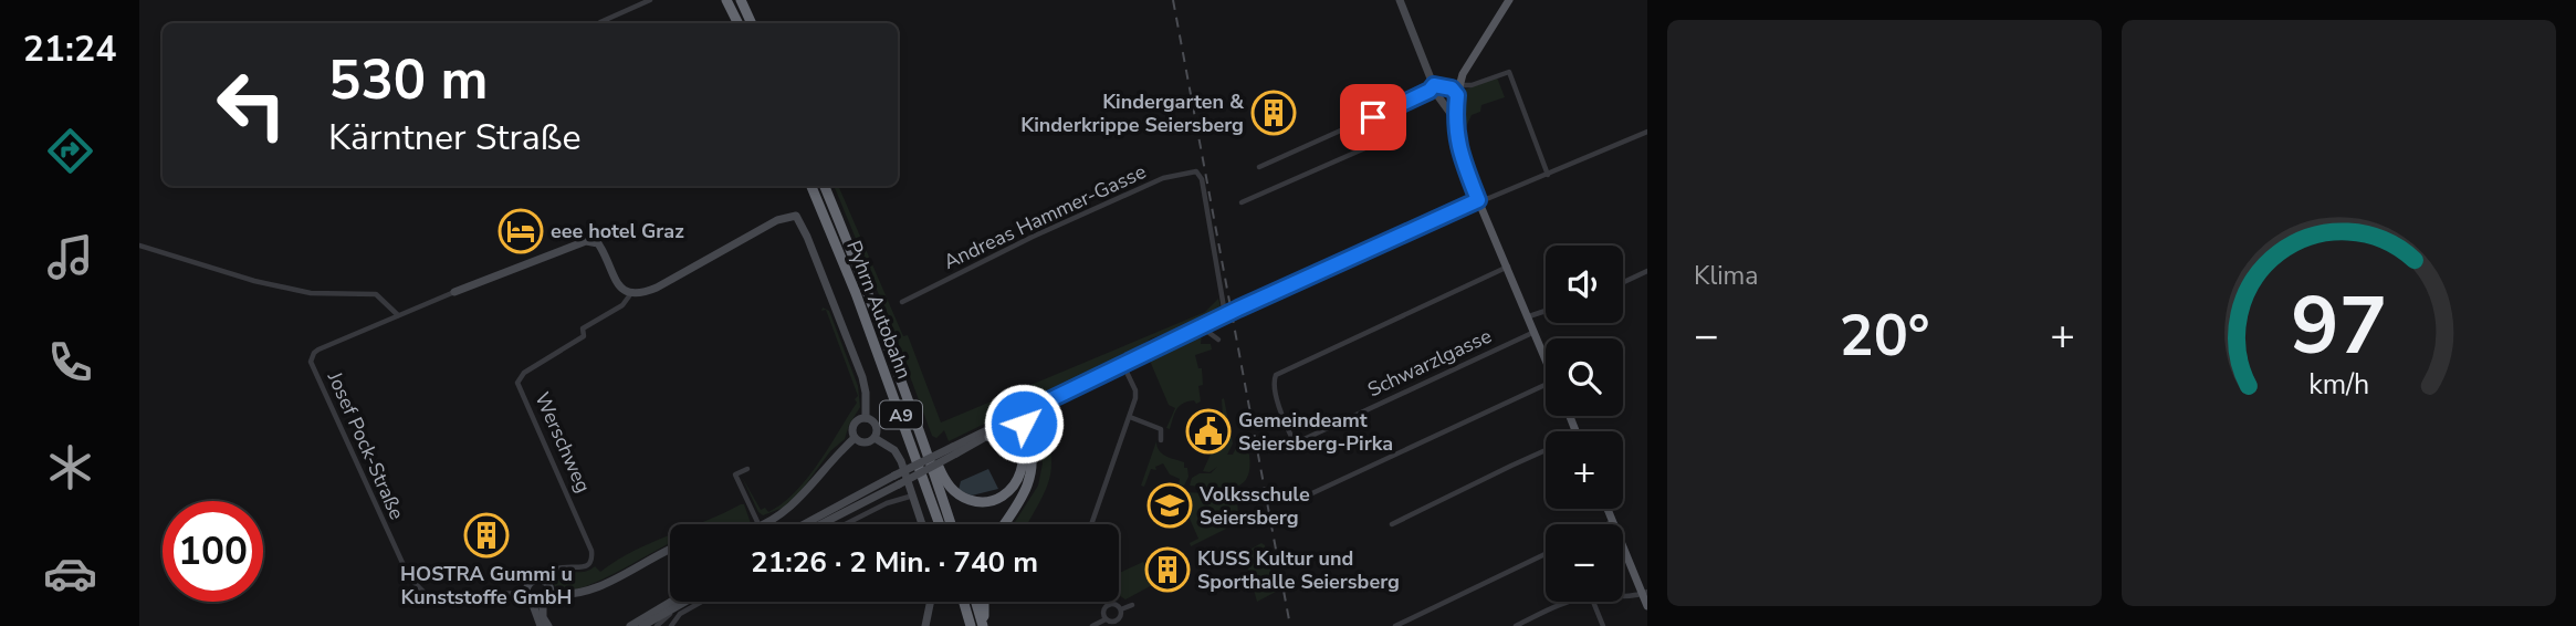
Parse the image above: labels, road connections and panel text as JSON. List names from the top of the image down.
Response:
{
  "streets": {
    "highway": ["Pyhrn Autobahn", "A9"],
    "main road": ["Werschweg"],
    "street": ["Andreas Hammer-Gasse", "Schwarzlgasse", "Josef Pock-Straße"]
  },
  "crossings": [
    ["Werschweg", "Josef Pock-Straße"]
  ],
  "places": {
    "building": ["Kindergarten & Kinderkrippe Seiersberg", "HOSTRA Gummi u Kunststoffe GmbH", "KUSS Kultur und Sporthalle Seiersberg"],
    "hotel": ["eee hotel Graz"],
    "public building": ["Gemeindeamt Seiersberg-Pirka"],
    "school or university": ["Volksschule Seiersberg"]
  },
  "page": {
    "tabs": "21:24",
    "tile": "Klima",
    "turn": ["530 m", "Kärntner Straße"],
    "map_buttons": ["+", "−"],
    "heat": ["−", "20°", "+"],
    "limit": "100",
    "trip": "21:26 · 2 Min. · 740 m",
    "gauge": ["97", "km/h"]
  }
}
